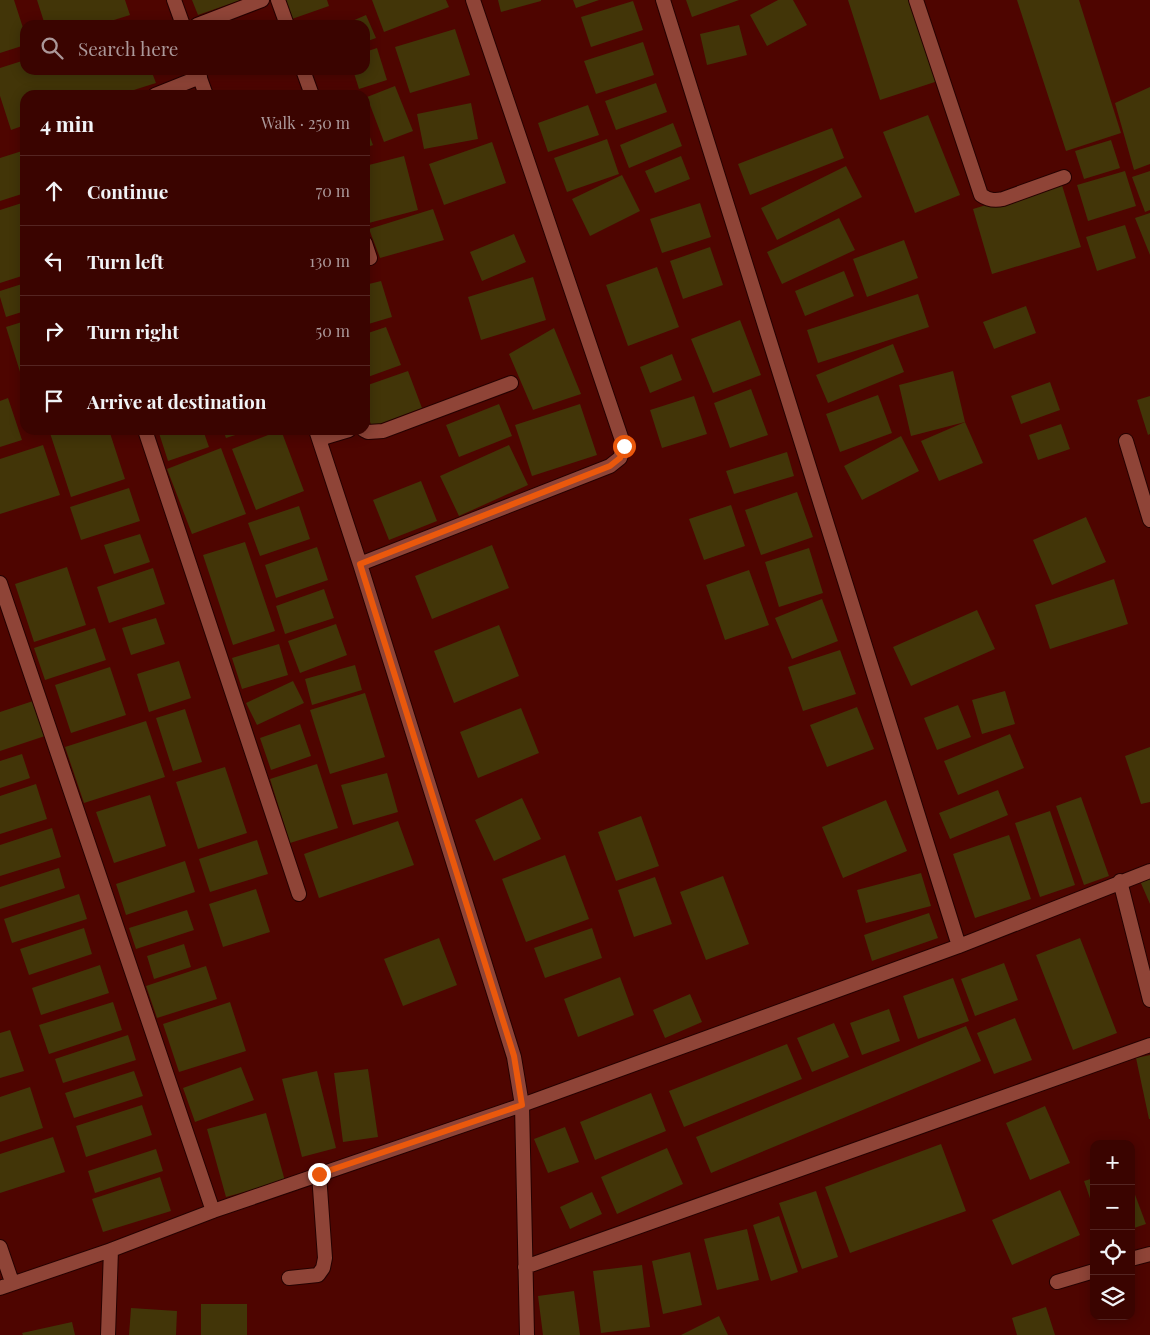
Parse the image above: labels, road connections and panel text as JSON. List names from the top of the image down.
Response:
{
  "page": {
    "search": "Search here",
    "heading": ["4 min", "Walk · 250 m"],
    "list": [
      ["Continue", "70 m"],
      ["Turn left", "130 m"],
      ["Turn right", "50 m"],
      "Arrive at destination"
    ],
    "map_buttons": ["+", "−"]
  }
}
